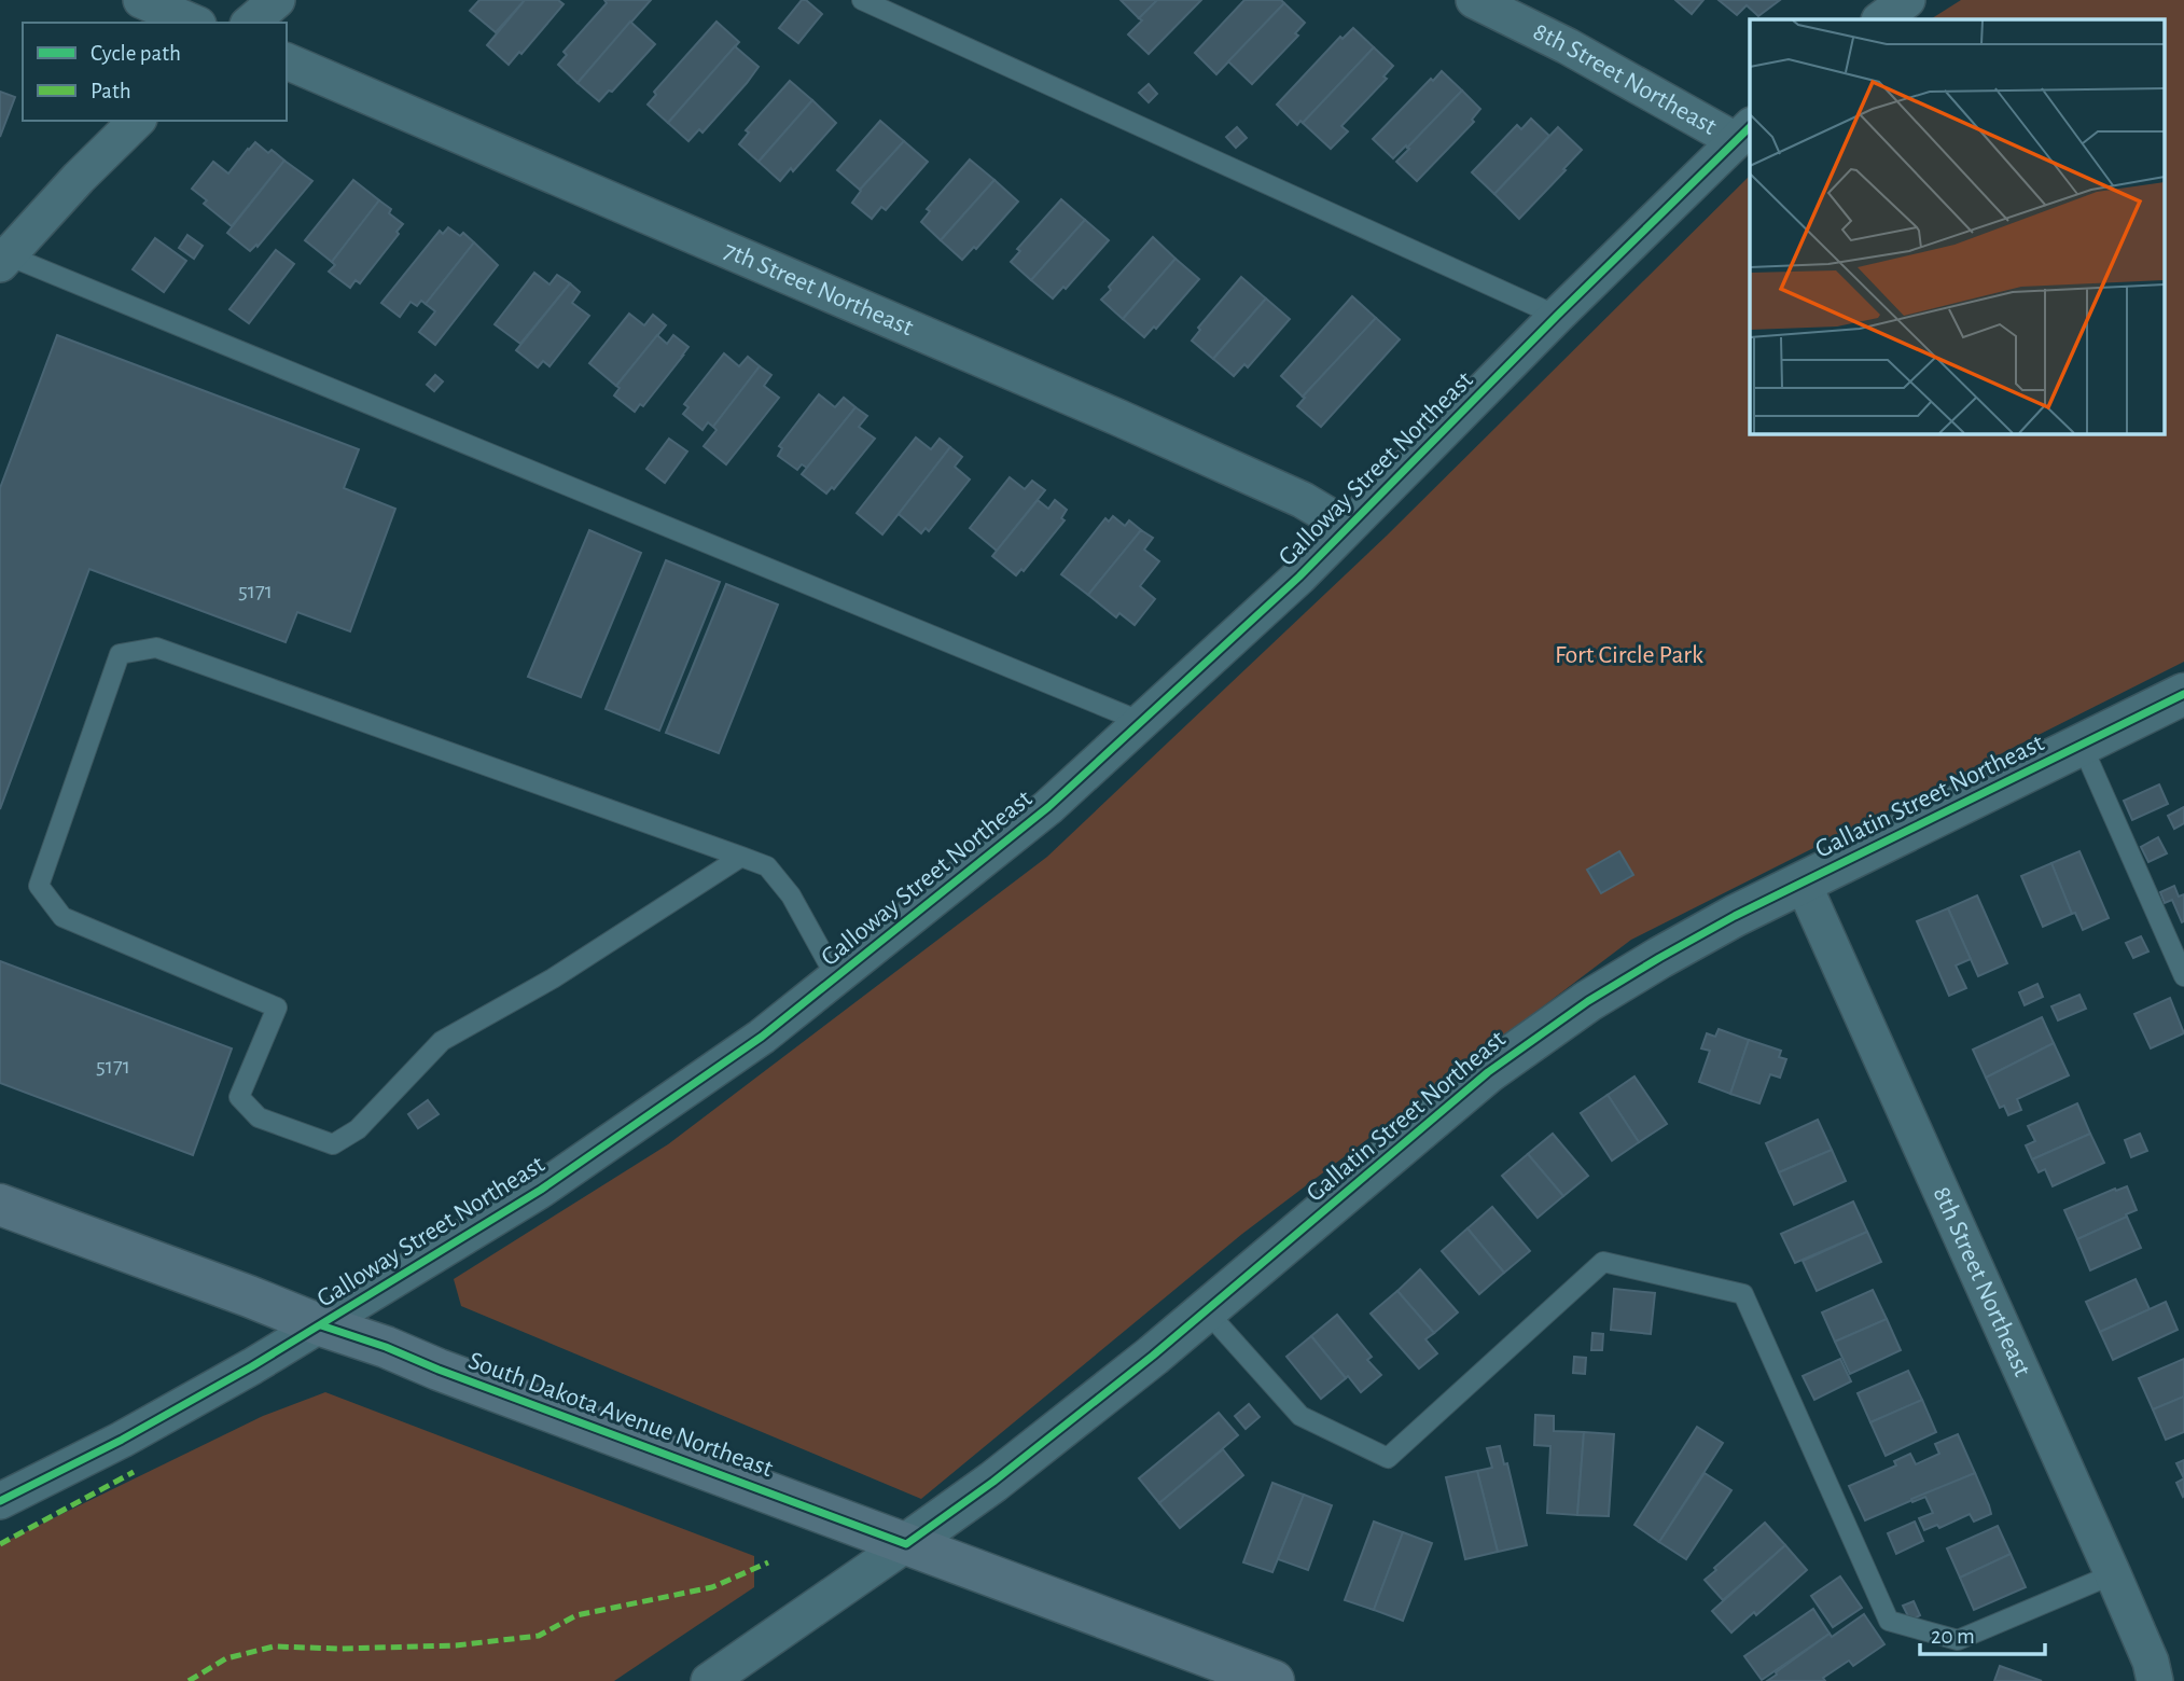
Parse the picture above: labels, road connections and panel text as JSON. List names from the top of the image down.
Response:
{
  "streets": {
    "main road": ["South Dakota Avenue Northeast"],
    "street": [
      "8th Street Northeast",
      "7th Street Northeast",
      "Galloway Street Northeast",
      "Gallatin Street Northeast"
    ]
  },
  "crossings": [
    ["8th Street Northeast", "Galloway Street Northeast"],
    ["8th Street Northeast", "Gallatin Street Northeast"],
    ["7th Street Northeast", "Galloway Street Northeast"],
    ["Galloway Street Northeast", "South Dakota Avenue Northeast"],
    ["Gallatin Street Northeast", "South Dakota Avenue Northeast"]
  ],
  "parks": ["Fort Circle Park"],
  "house_numbers": ["5171", "5171"],
  "legend": ["Cycle path", "Path"],
  "scale_bar": "20 m"
}
